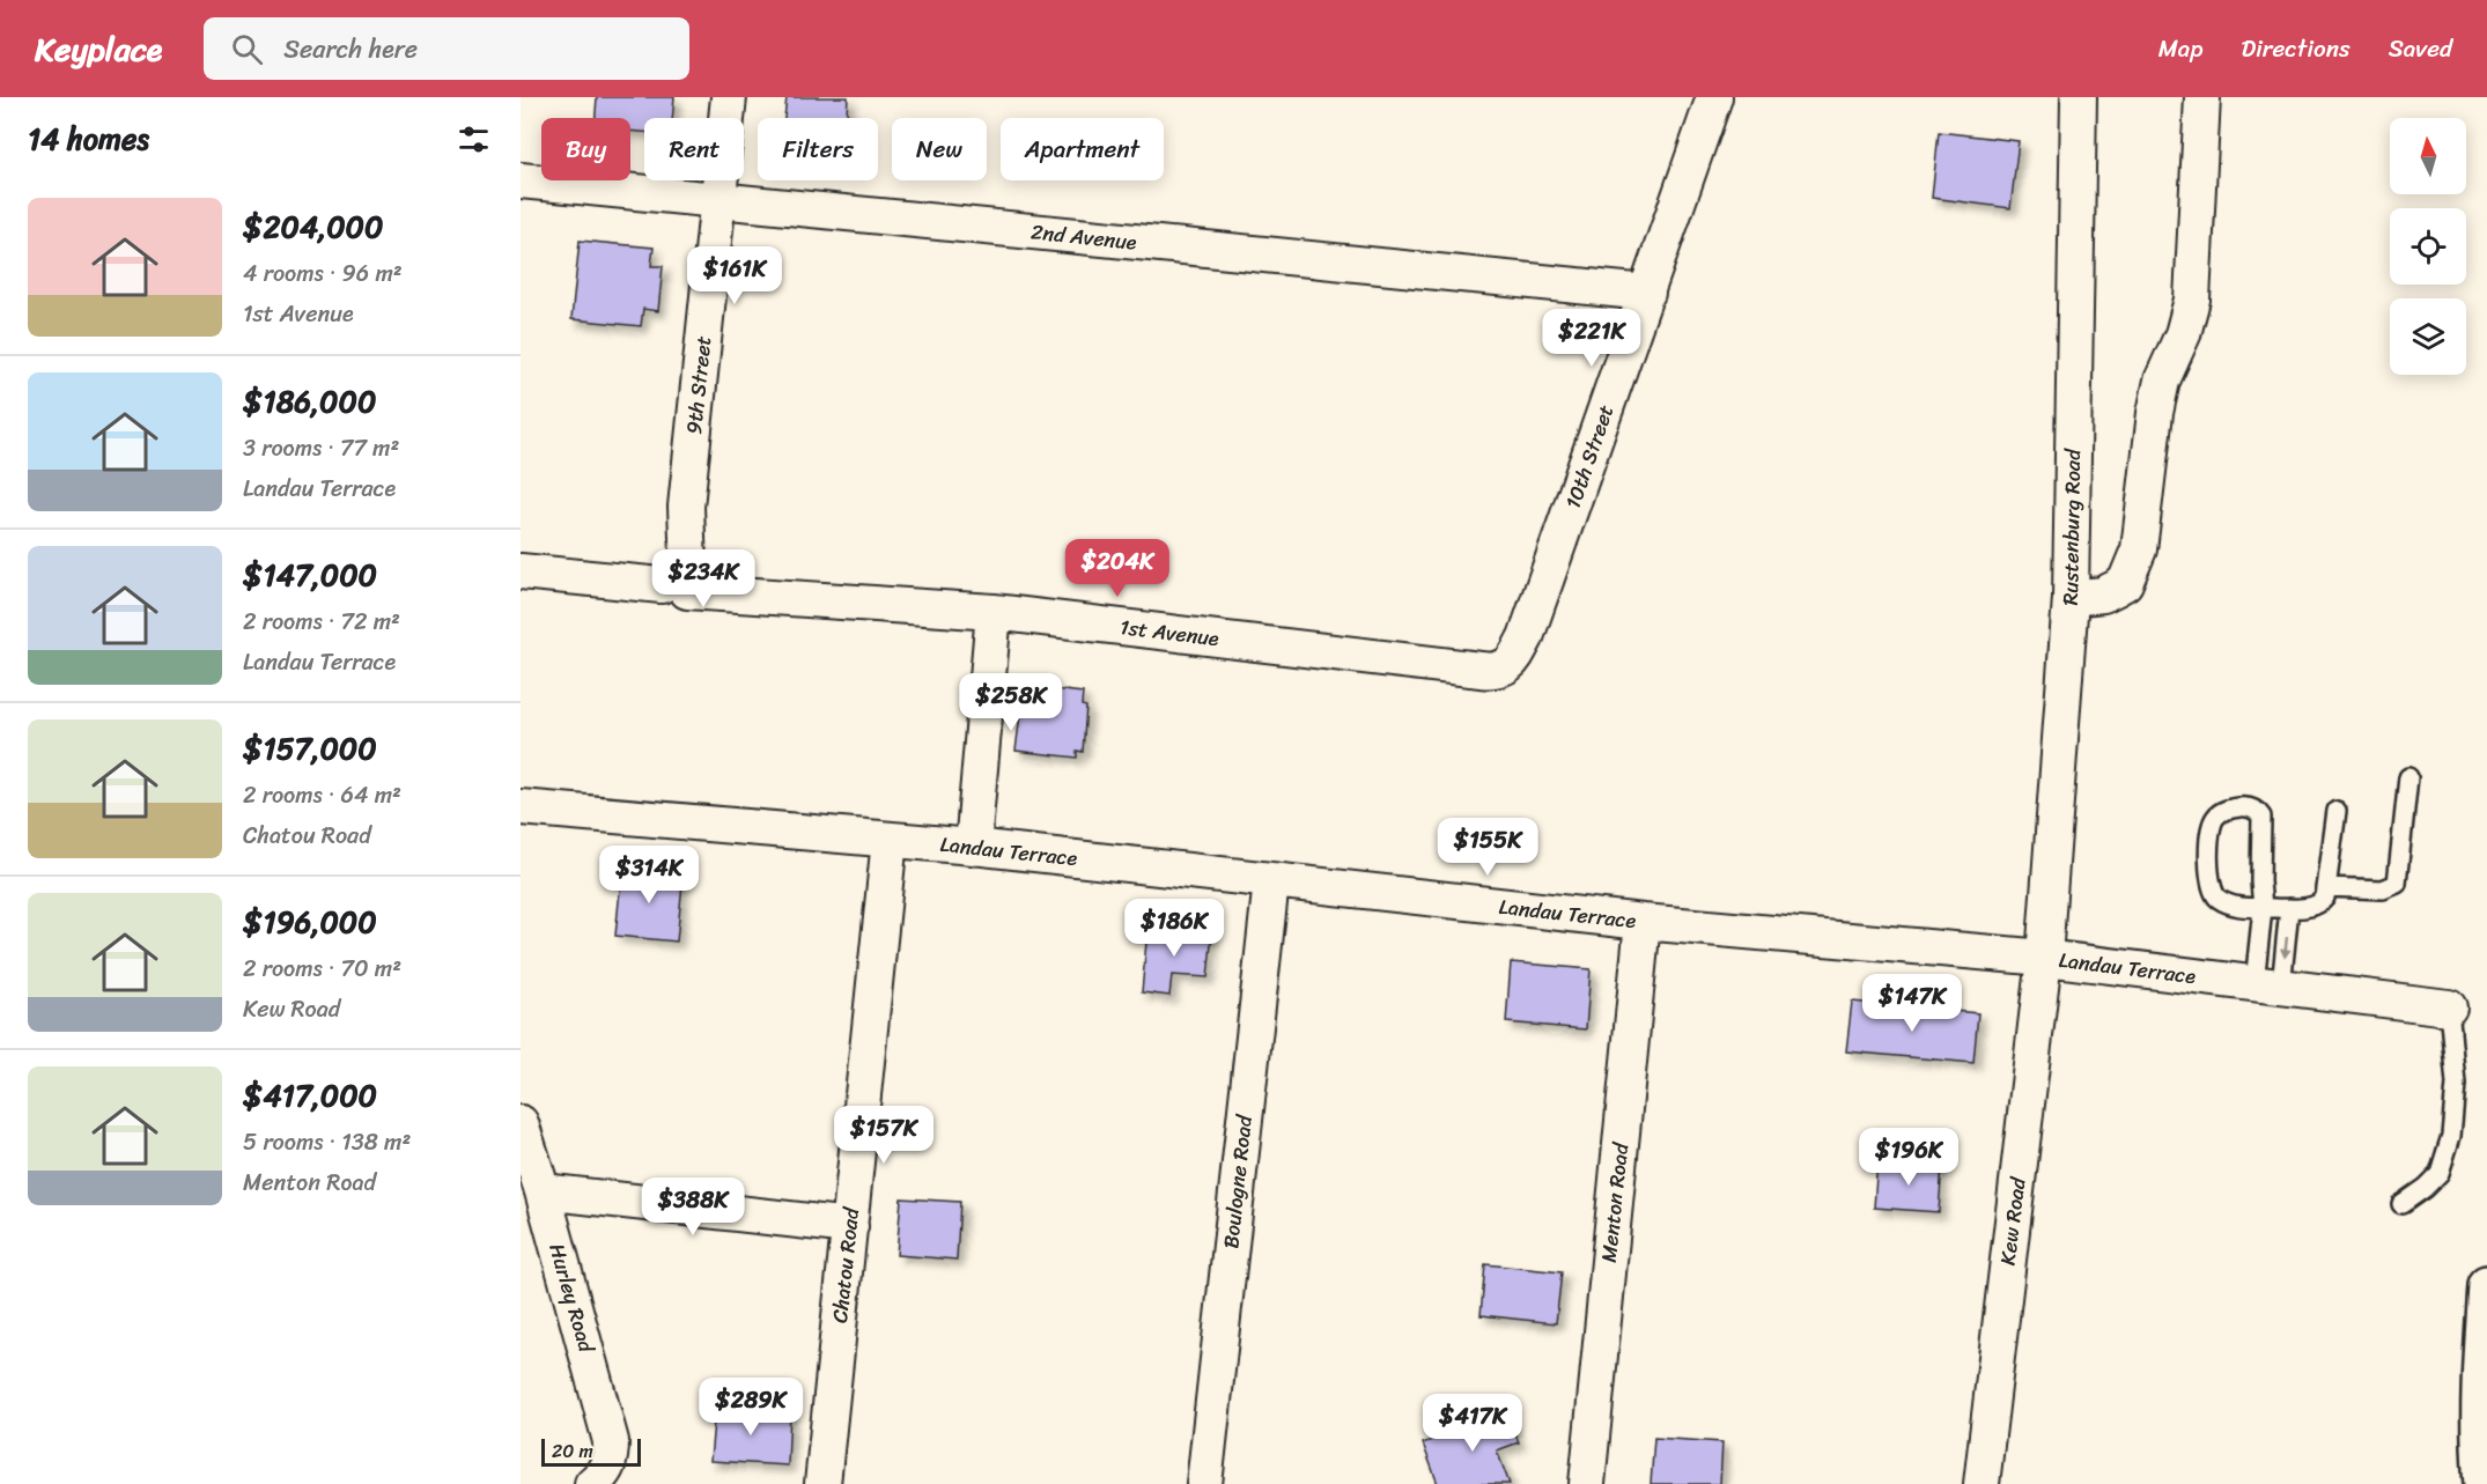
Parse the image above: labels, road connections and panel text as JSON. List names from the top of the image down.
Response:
{
  "streets": {
    "street": [
      "2nd Avenue",
      "9th Street",
      "10th Street",
      "Rustenburg Road",
      "1st Avenue",
      "Landau Terrace",
      "Boulogne Road",
      "Menton Road",
      "Kew Road",
      "Chatou Road",
      "Hurley Road"
    ]
  },
  "crossings": [
    ["2nd Avenue", "9th Street"],
    ["2nd Avenue", "10th Street"],
    ["9th Street", "1st Avenue"],
    ["10th Street", "1st Avenue"],
    ["Rustenburg Road", "Landau Terrace"],
    ["Rustenburg Road", "Kew Road"],
    ["Landau Terrace", "Boulogne Road"],
    ["Landau Terrace", "Menton Road"],
    ["Landau Terrace", "Kew Road"],
    ["Landau Terrace", "Chatou Road"]
  ],
  "scale_bar": "20 m",
  "north": "top",
  "page": {
    "header": "Keyplace",
    "search": "Search here",
    "nav": ["Map", "Directions", "Saved"],
    "heading": "14 homes",
    "chip": [
      "Buy",
      "Rent",
      "Filters",
      "New",
      "Apartment"
    ],
    "list": [
      {
        "name": "$204,000",
        "note": "4 rooms · 96 m² · 1st Avenue"
      },
      {
        "name": "$186,000",
        "note": "3 rooms · 77 m² · Landau Terrace"
      },
      {
        "name": "$147,000",
        "note": "2 rooms · 72 m² · Landau Terrace"
      },
      {
        "name": "$157,000",
        "note": "2 rooms · 64 m² · Chatou Road"
      },
      {
        "name": "$196,000",
        "note": "2 rooms · 70 m² · Kew Road"
      },
      {
        "name": "$417,000",
        "note": "5 rooms · 138 m² · Menton Road"
      }
    ],
    "price": [
      "$161K",
      "$221K",
      "$204K",
      "$234K",
      "$258K",
      "$155K",
      "$314K",
      "$186K",
      "$147K",
      "$157K",
      "$196K",
      "$388K",
      "$289K",
      "$417K"
    ],
    "scale": "20 m"
  }
}
